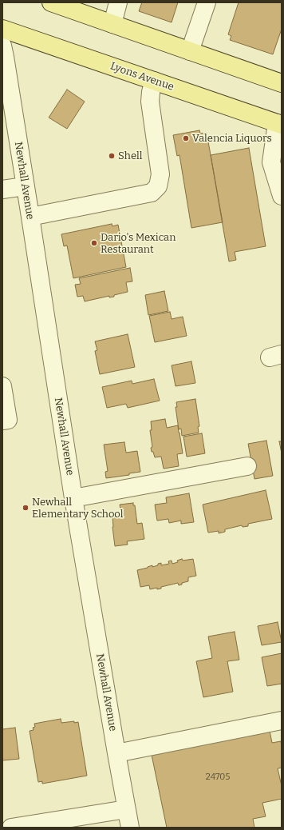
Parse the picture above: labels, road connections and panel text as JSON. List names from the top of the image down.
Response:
{
  "streets": {
    "main road": ["Lyons Avenue"],
    "street": ["Newhall Avenue"]
  },
  "places": [
    "Valencia Liquors",
    "Shell",
    "Dario's Mexican Restaurant",
    "Newhall Elementary School"
  ],
  "house_numbers": ["24705"]
}
